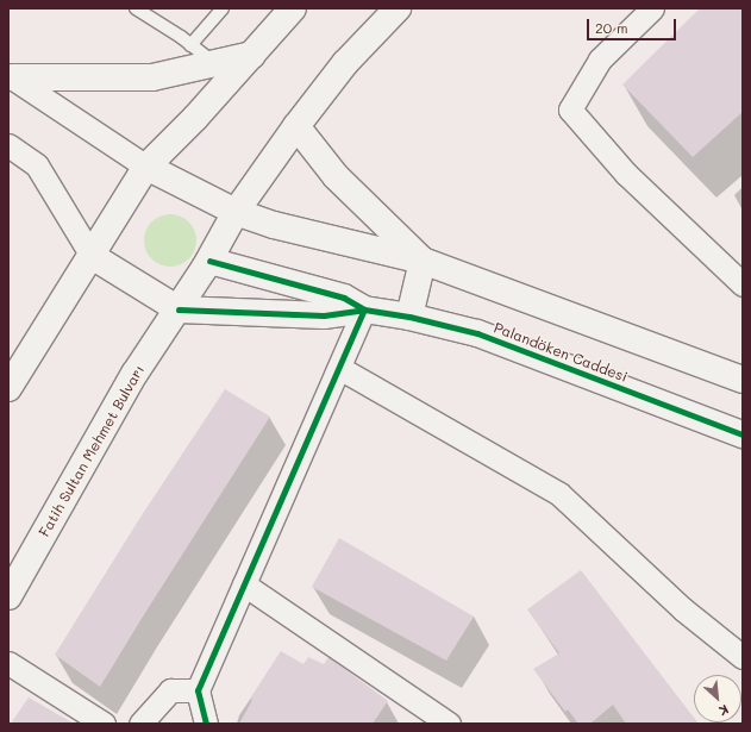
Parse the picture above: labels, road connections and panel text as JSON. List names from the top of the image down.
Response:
{
  "streets": {
    "main road": ["Palandöken Caddesi", "Fatih Sultan Mehmet Bulvarı"]
  },
  "crossings": [
    ["Palandöken Caddesi", "Fatih Sultan Mehmet Bulvarı"]
  ],
  "scale_bar": "20 m",
  "north": "bottom right"
}
